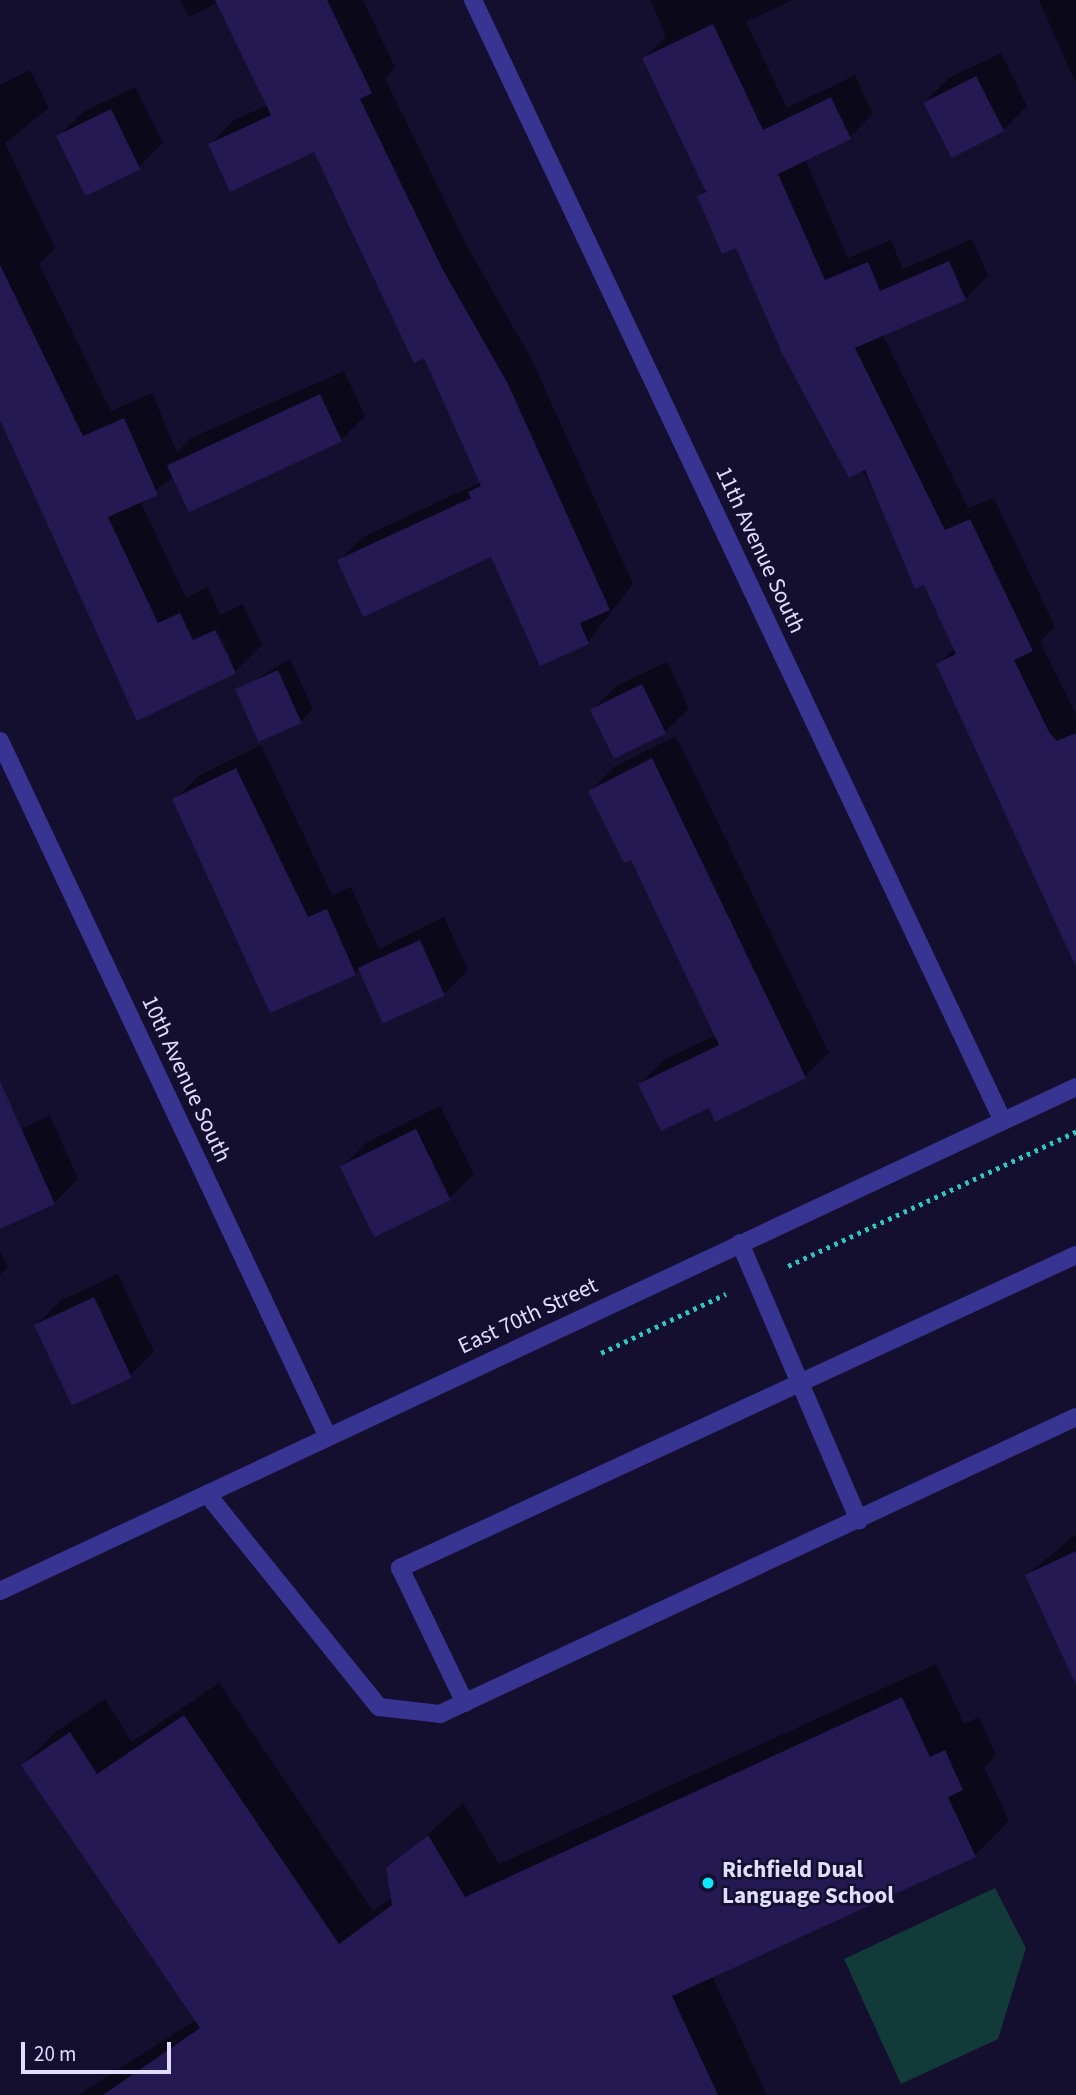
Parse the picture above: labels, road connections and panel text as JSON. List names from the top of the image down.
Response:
{
  "streets": {
    "street": ["11th Avenue South", "10th Avenue South", "East 70th Street"]
  },
  "crossings": [
    ["11th Avenue South", "East 70th Street"],
    ["10th Avenue South", "East 70th Street"]
  ],
  "places": ["Richfield Dual Language School"],
  "scale_bar": "20 m"
}
